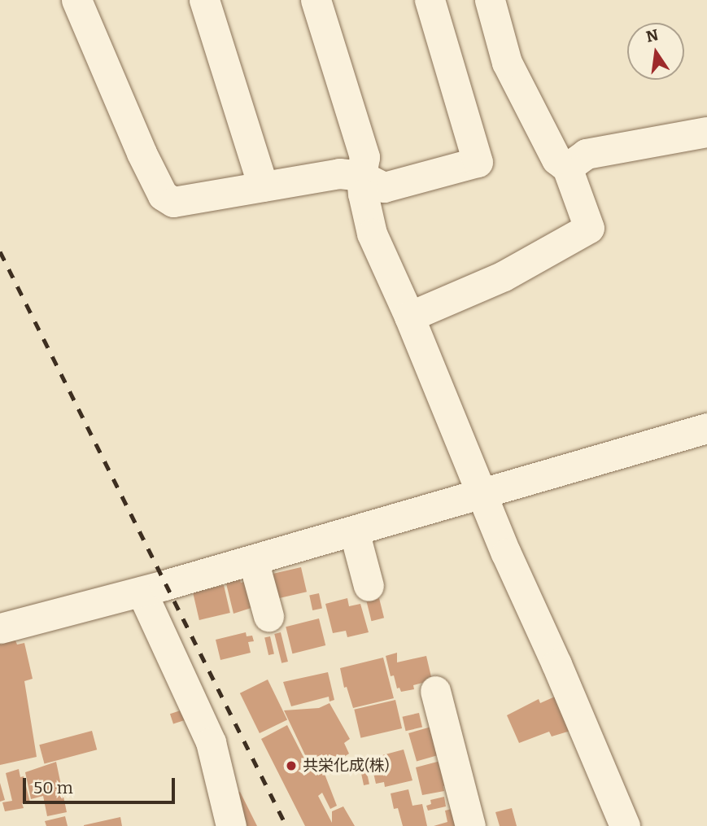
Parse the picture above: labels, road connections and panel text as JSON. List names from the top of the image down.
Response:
{
  "places": ["共栄化成(株)"],
  "scale_bar": "50 m",
  "north": "top"
}
